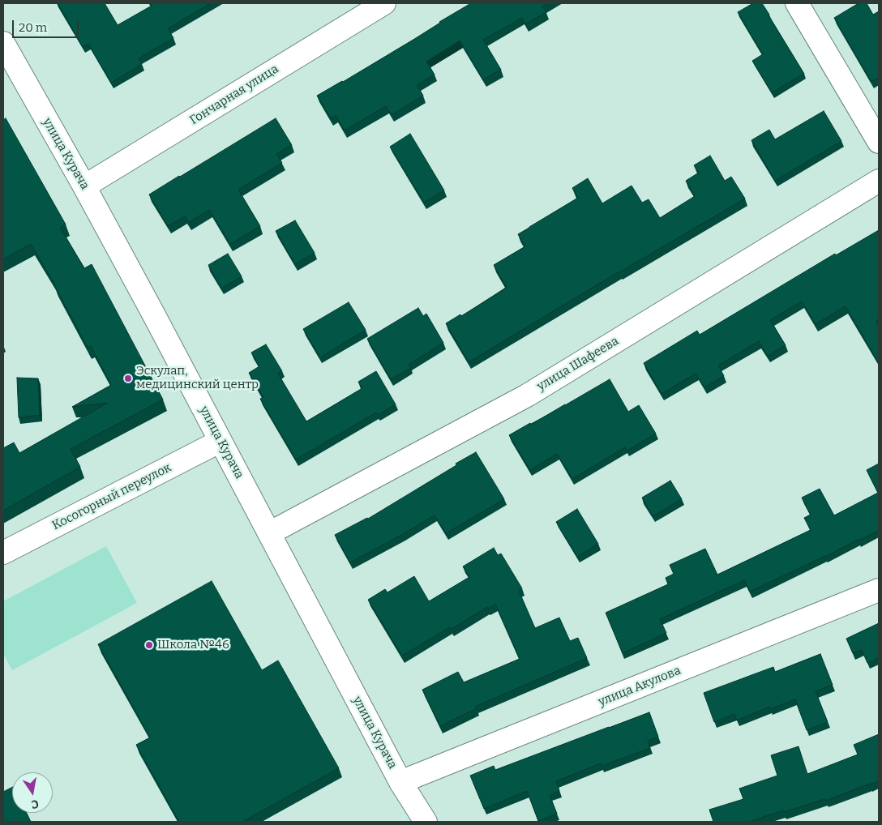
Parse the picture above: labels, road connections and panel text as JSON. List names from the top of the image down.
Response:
{
  "streets": {
    "street": [
      "Гончарная улица",
      "улица Курача",
      "улица Шафеева",
      "Косогорный переулок",
      "улица Акулова"
    ]
  },
  "crossings": [
    ["Гончарная улица", "улица Курача"],
    ["улица Курача", "улица Шафеева"],
    ["улица Курача", "Косогорный переулок"],
    ["улица Курача", "улица Акулова"]
  ],
  "places": ["Эскулап, медицинский центр", "Школа №46"],
  "scale_bar": "20 m",
  "north": "bottom"
}
